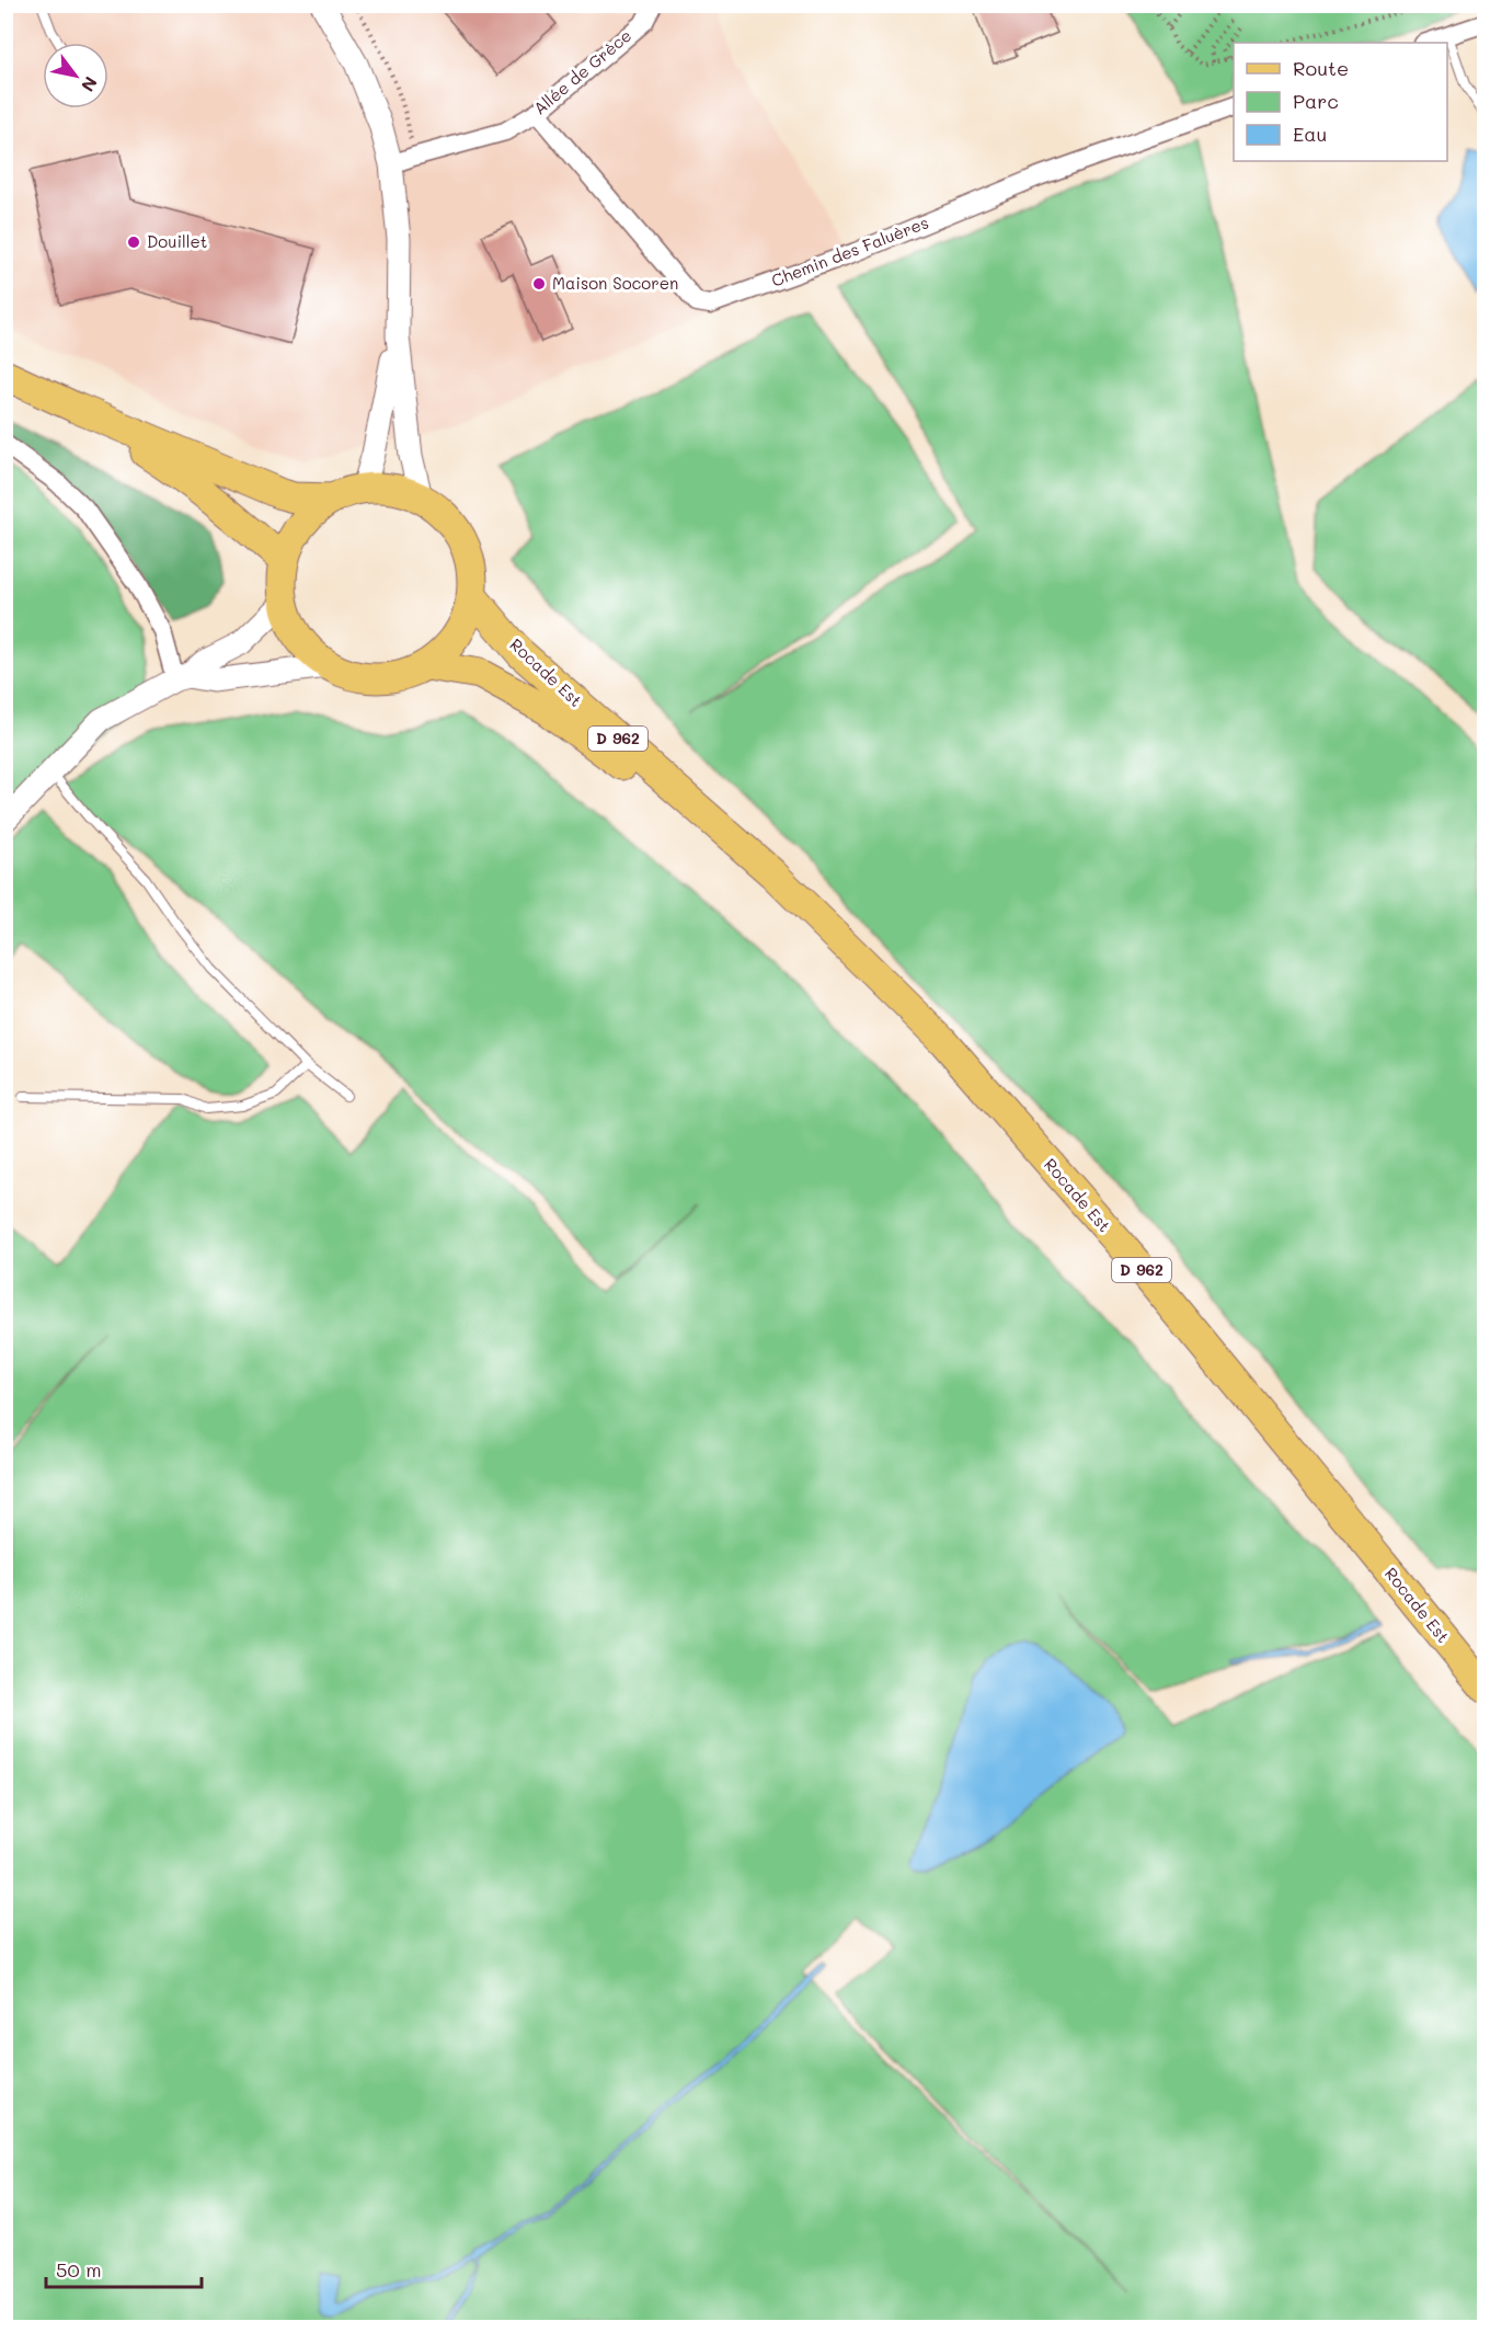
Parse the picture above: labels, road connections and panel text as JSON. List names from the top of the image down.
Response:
{
  "streets": {
    "main road": ["Rocade Est", "D 962"],
    "street": ["Allée de Grèce", "Chemin des Faluères"]
  },
  "crossings": [
    ["Allée de Grèce", "Chemin des Faluères"]
  ],
  "places": ["Douillet", "Maison Socoren"],
  "legend": ["Route", "Parc", "Eau"],
  "scale_bar": "50 m",
  "north": "bottom right"
}
